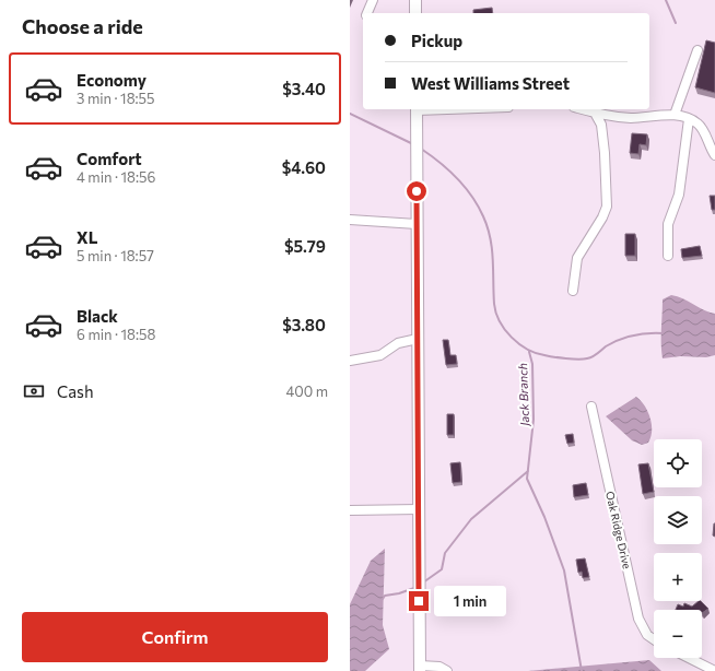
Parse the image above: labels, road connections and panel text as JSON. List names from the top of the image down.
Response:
{
  "streets": {
    "street": ["Oak Ridge Drive"]
  },
  "water": ["Jack Branch"],
  "page": {
    "heading": "Choose a ride",
    "banner": ["Pickup", "West Williams Street"],
    "list": [
      {
        "name": "Economy",
        "note": "3 min · 18:55",
        "value": "$3.40"
      },
      {
        "name": "Comfort",
        "note": "4 min · 18:56",
        "value": "$4.60"
      },
      {
        "name": "XL",
        "note": "5 min · 18:57",
        "value": "$5.79"
      },
      {
        "name": "Black",
        "note": "6 min · 18:58",
        "value": "$3.80"
      }
    ],
    "pay": ["Cash", "400 m"],
    "map_buttons": ["+", "−"],
    "bubble": "1 min",
    "buttons": "Confirm"
  }
}
